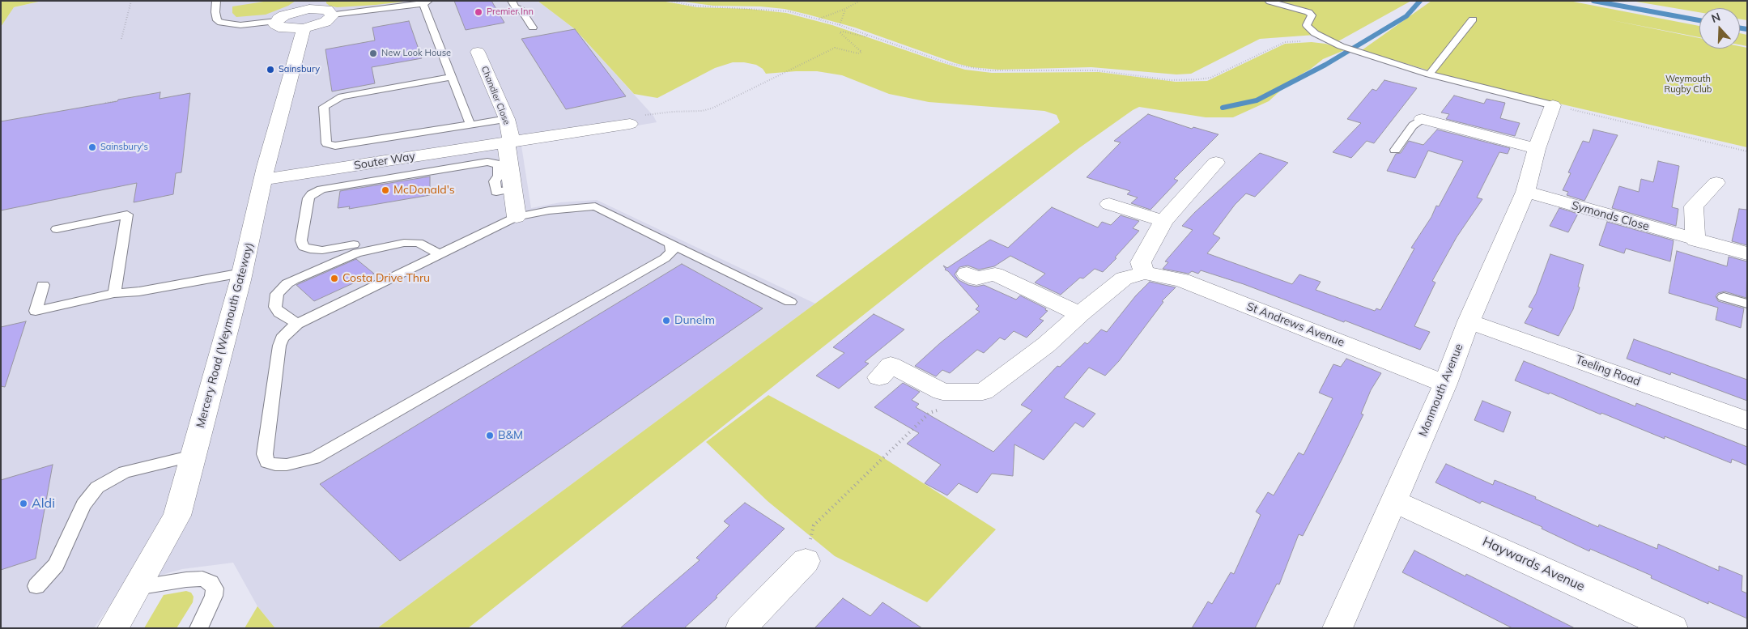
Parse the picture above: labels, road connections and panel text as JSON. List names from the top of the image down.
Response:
{
  "streets": {
    "street": [
      "Chandler Close",
      "Souter Way",
      "Symonds Close",
      "St Andrews Avenue",
      "Mercery Road (Weymouth Gateway)",
      "Teeling Road",
      "Monmouth Avenue",
      "Haywards Avenue"
    ]
  },
  "crossings": [
    ["Chandler Close", "Souter Way"],
    ["Souter Way", "Mercery Road (Weymouth Gateway)"],
    ["Symonds Close", "Monmouth Avenue"],
    ["St Andrews Avenue", "Monmouth Avenue"],
    ["Teeling Road", "Monmouth Avenue"],
    ["Monmouth Avenue", "Haywards Avenue"]
  ],
  "parks": ["Weymouth Rugby Club"],
  "places": [
    "Premier Inn",
    "New Look House",
    "Sainsbury",
    "Sainsbury's",
    "McDonald's",
    "Costa Drive Thru",
    "Dunelm",
    "B&M",
    "Aldi"
  ],
  "north": "top"
}
